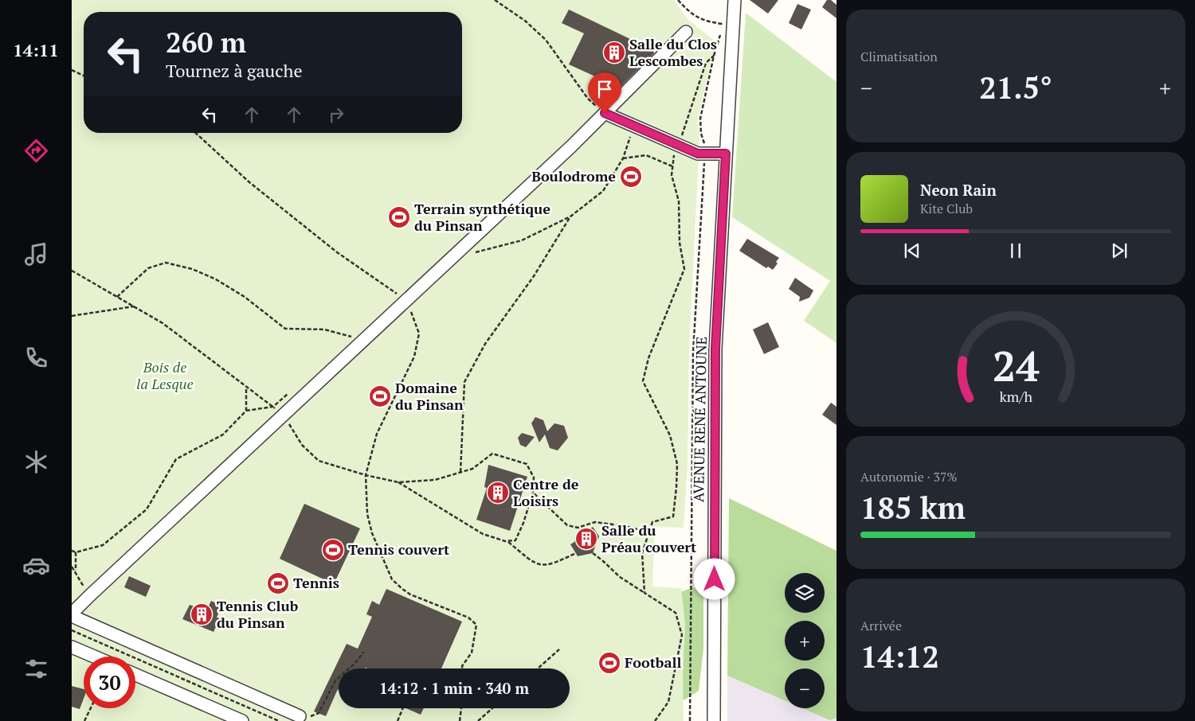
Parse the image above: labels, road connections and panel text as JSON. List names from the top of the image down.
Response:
{
  "streets": {
    "street": ["AVENUE RENÉ ANTOUNE"]
  },
  "parks": ["Bois de la Lesque"],
  "places": {
    "building": [
      "Salle du Clos Lescombes",
      "Centre de Loisirs",
      "Salle du Préau couvert",
      "Tennis Club du Pinsan"
    ],
    "sports": [
      "Boulodrome",
      "Terrain synthétique du Pinsan",
      "Domaine du Pinsan",
      "Tennis couvert",
      "Tennis",
      "Football"
    ]
  },
  "page": {
    "tabs": "14:11",
    "tile": [
      "Climatisation",
      ["Autonomie · 37%", "185 km"],
      ["Arrivée", "14:12"]
    ],
    "turn": ["260 m", "Tournez à gauche"],
    "heat": ["−", "21.5°", "+"],
    "song": ["Neon Rain", "Kite Club"],
    "map_buttons": ["+", "−"],
    "limit": "30",
    "trip": "14:12 · 1 min · 340 m",
    "gauge": ["24", "km/h"]
  }
}
